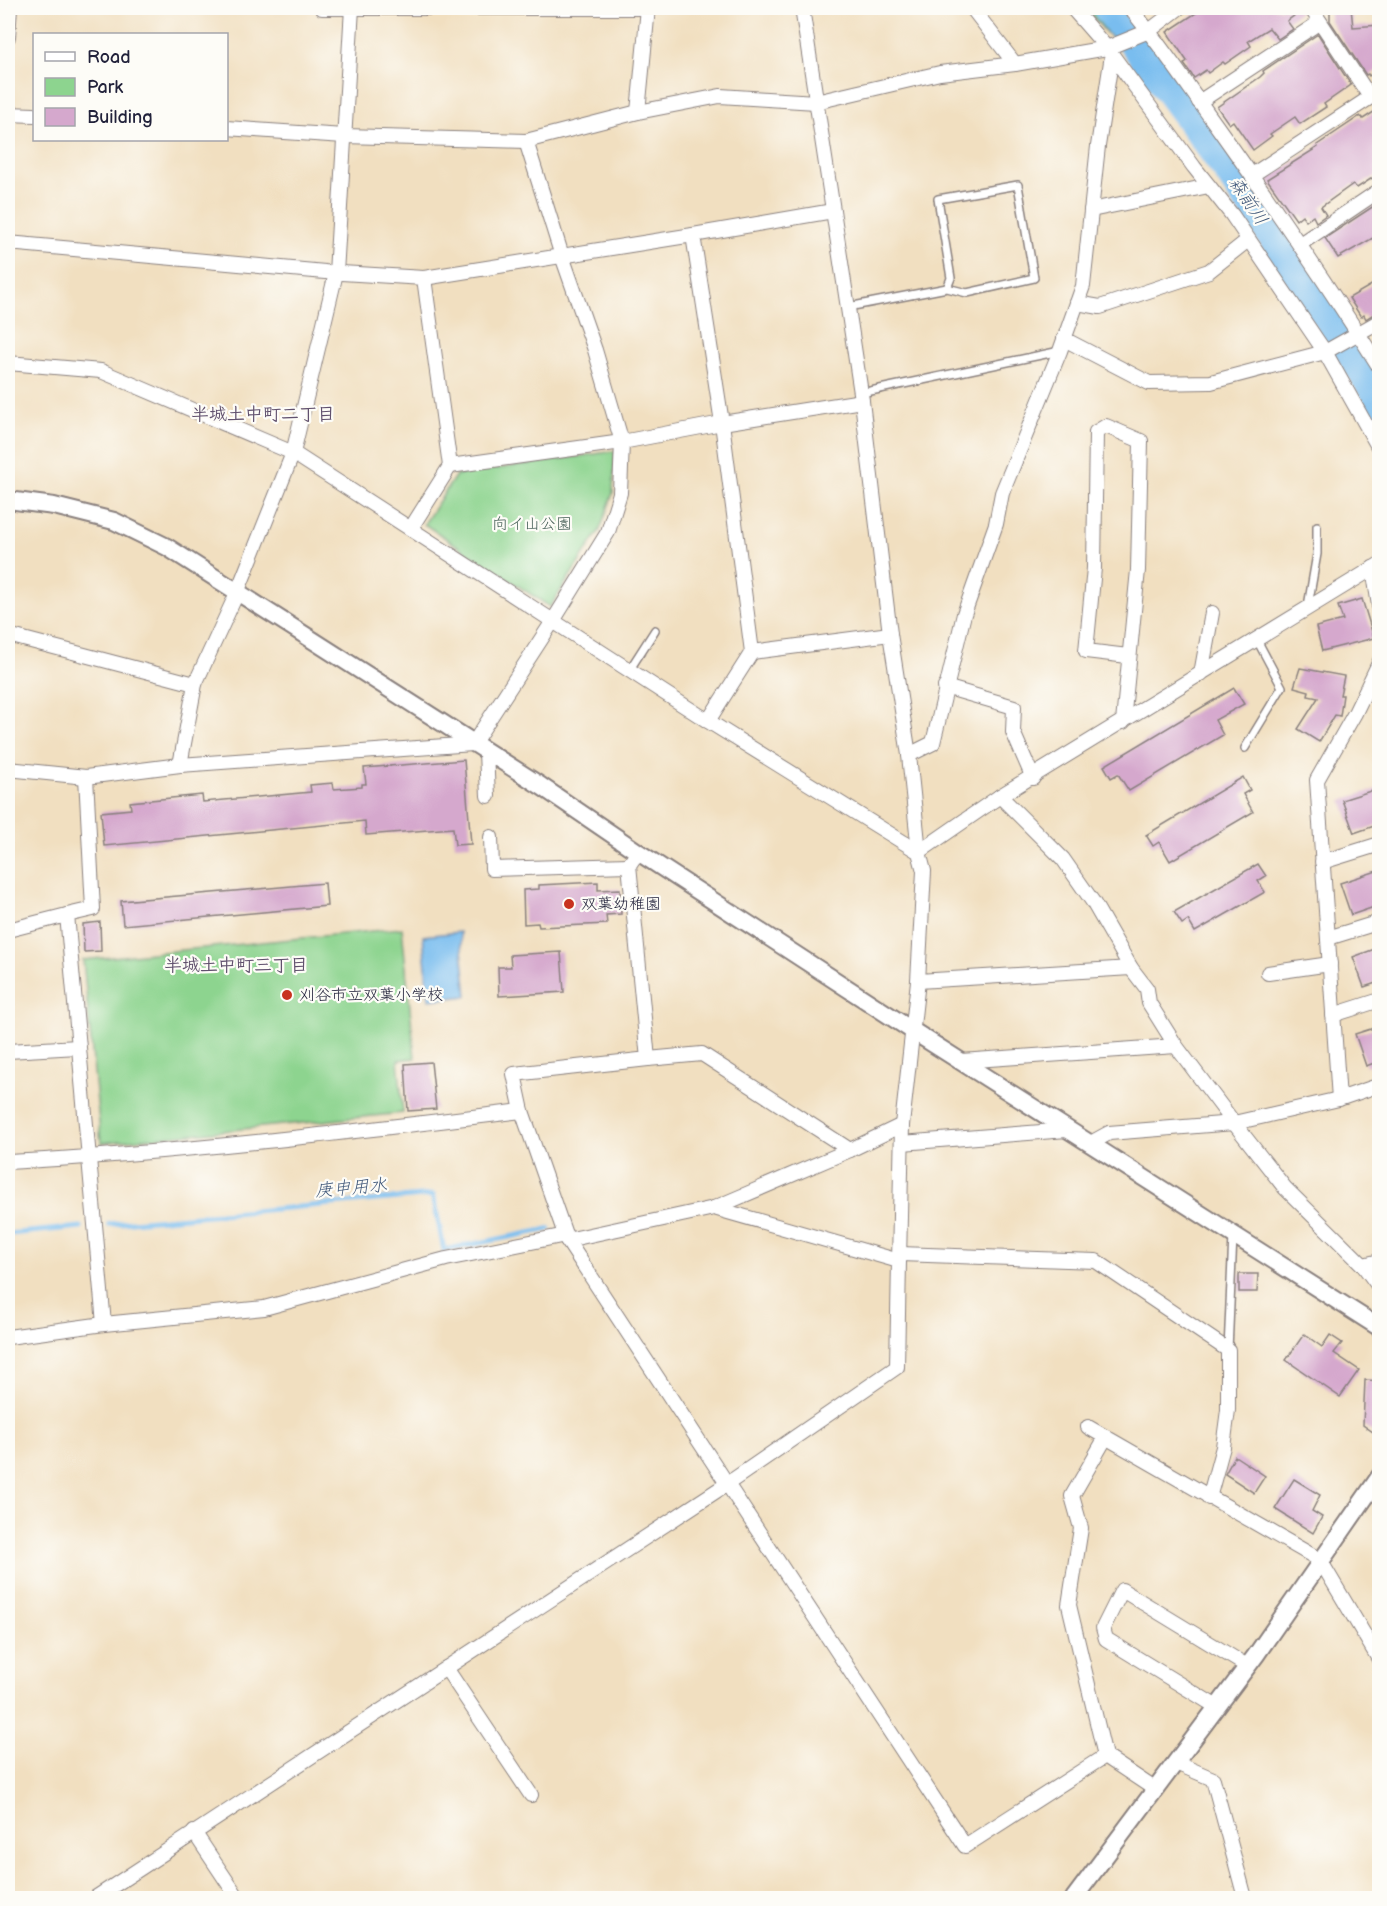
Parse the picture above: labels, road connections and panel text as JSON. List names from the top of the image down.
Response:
{
  "districts": ["半城土中町二丁目", "半城土中町三丁目"],
  "water": ["森前川", "庚申用水"],
  "parks": ["向イ山公園"],
  "places": ["双葉幼稚園", "刈谷市立双葉小学校"],
  "legend": ["Road", "Park", "Building"]
}
